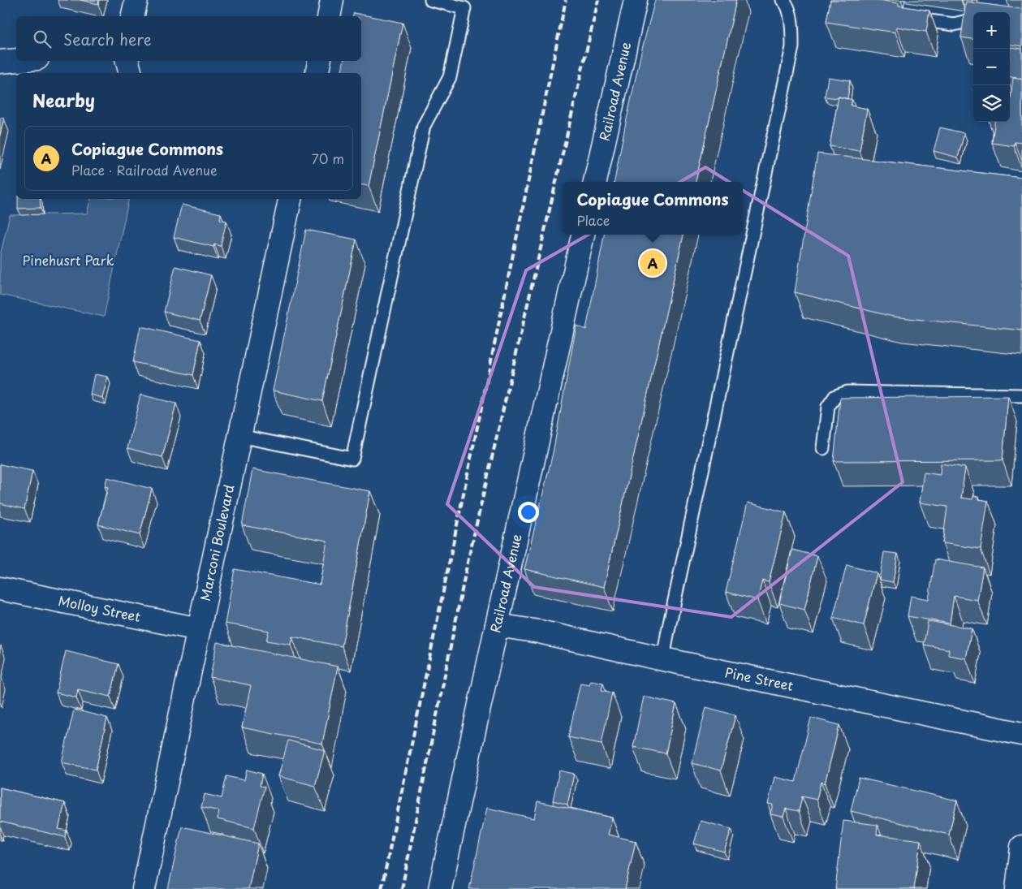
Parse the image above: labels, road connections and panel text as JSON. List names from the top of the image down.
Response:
{
  "streets": {
    "street": [
      "Railroad Avenue",
      "Marconi Boulevard",
      "Molloy Street",
      "Pine Street"
    ]
  },
  "crossings": [
    ["Railroad Avenue", "Pine Street"],
    ["Marconi Boulevard", "Molloy Street"]
  ],
  "parks": ["Pinehusrt Park"],
  "page": {
    "map_buttons": ["+", "−"],
    "search": "Search here",
    "heading": "Nearby",
    "list": [
      {
        "mark": "A",
        "name": "Copiague Commons",
        "note": "Place · Railroad Avenue",
        "value": "70 m"
      }
    ],
    "popup": ["Copiague Commons", "Place"],
    "pins": "A"
  }
}
